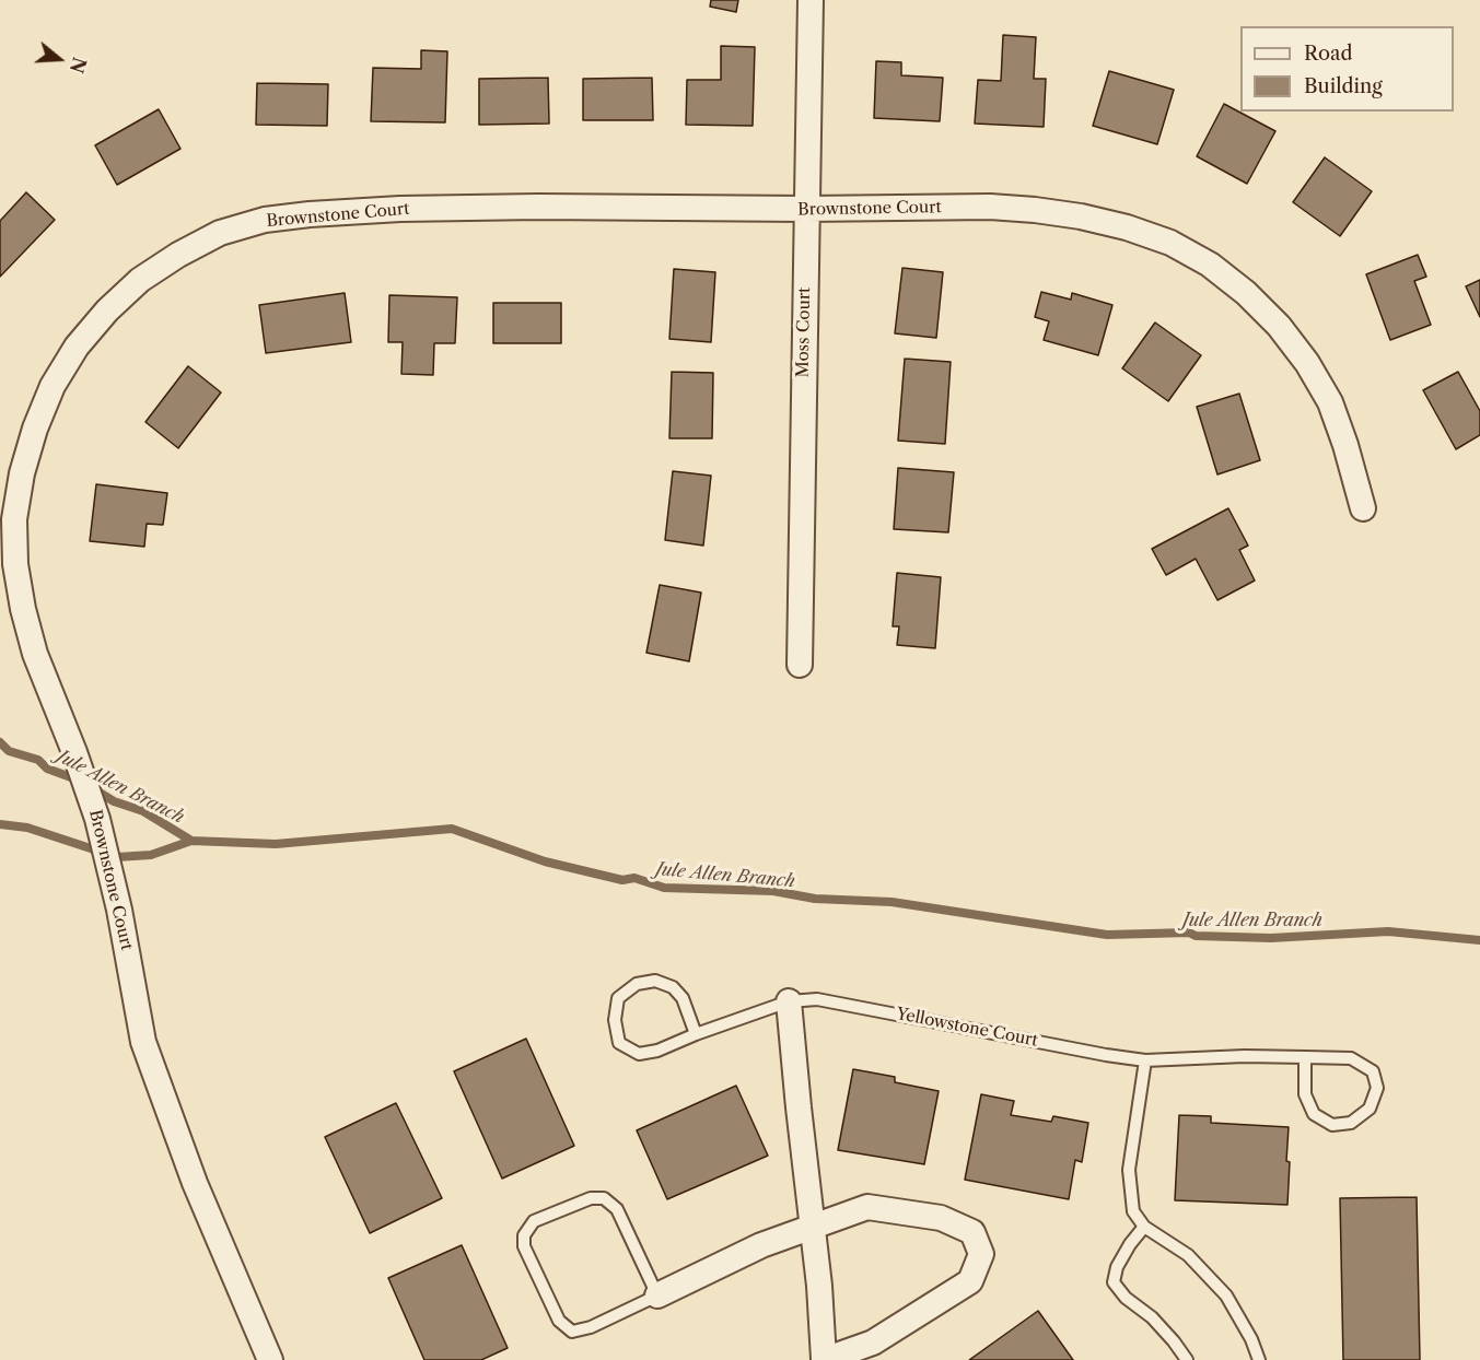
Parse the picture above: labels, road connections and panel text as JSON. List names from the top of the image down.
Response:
{
  "streets": {
    "street": ["Brownstone Court", "Moss Court"],
    "lane": ["Yellowstone Court"]
  },
  "crossings": [
    ["Brownstone Court", "Moss Court"]
  ],
  "water": ["Jule Allen Branch"],
  "legend": ["Road", "Building"],
  "north": "right"
}
